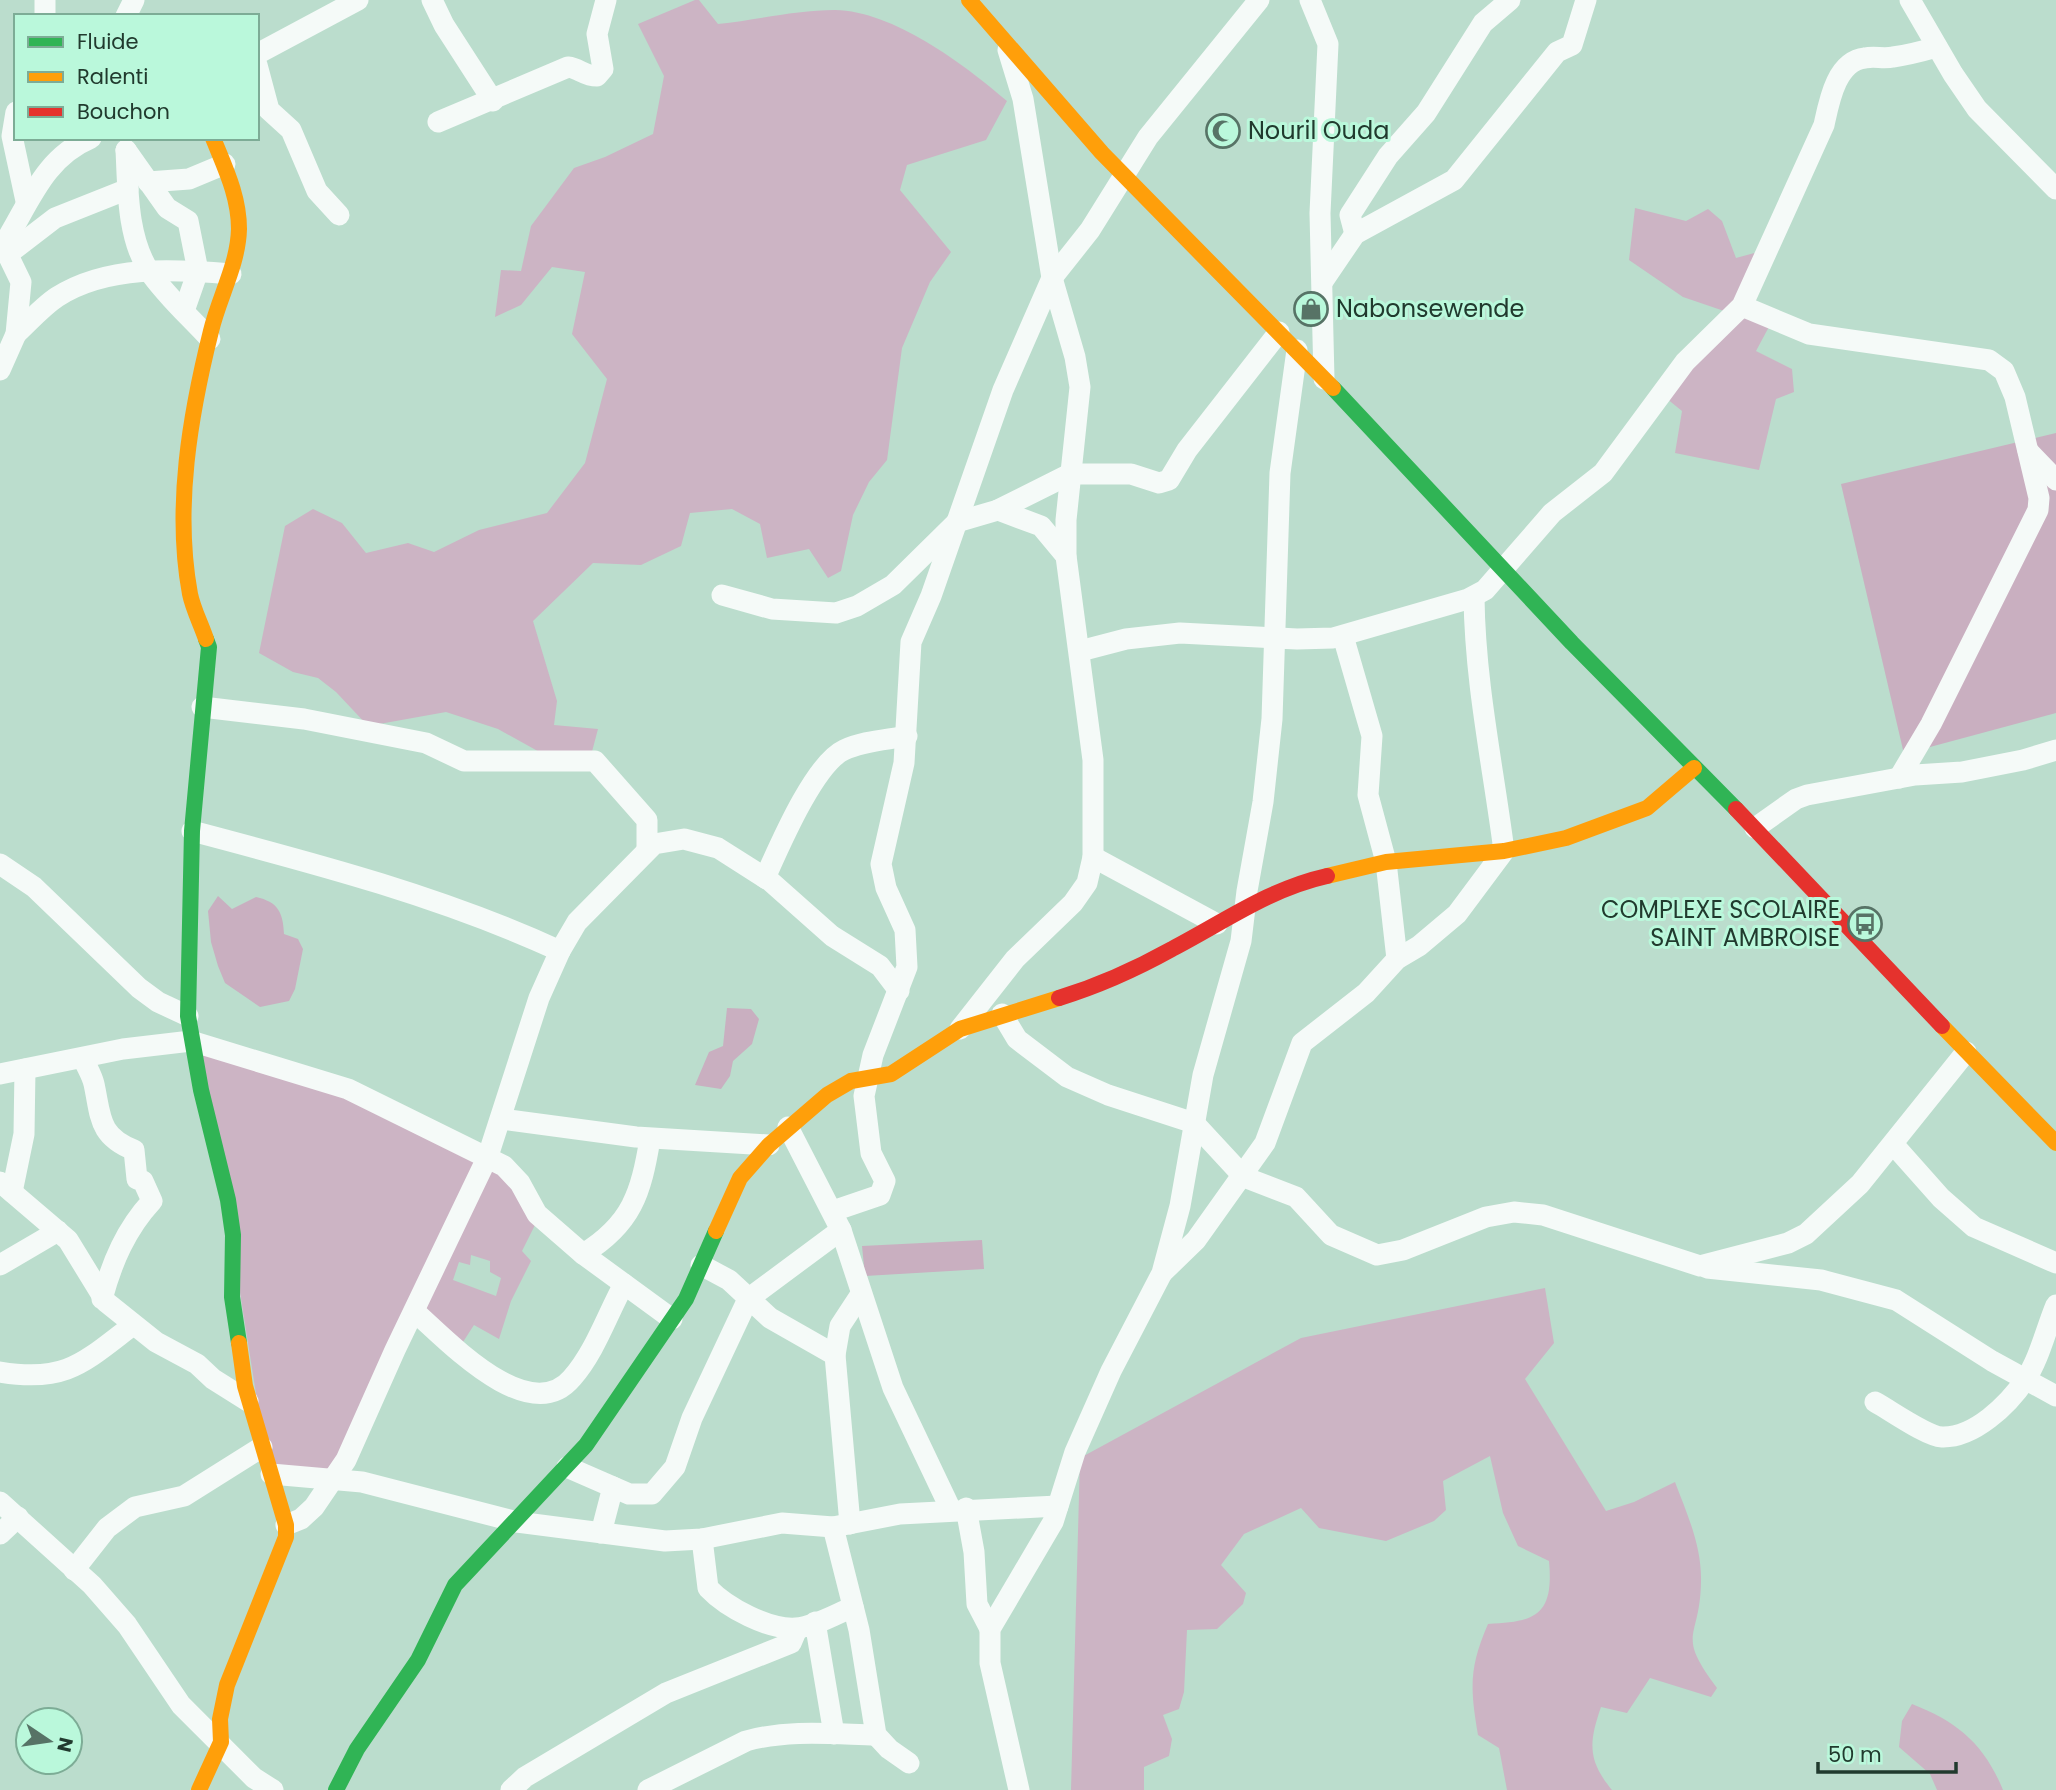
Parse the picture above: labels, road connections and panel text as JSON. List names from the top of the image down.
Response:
{
  "places": {
    "mosque": ["Nouril Ouda"],
    "shop": ["Nabonsewende"],
    "bus stop": ["COMPLEXE SCOLAIRE SAINT AMBROISE"]
  },
  "legend": ["Fluide", "Ralenti", "Bouchon"],
  "scale_bar": "50 m",
  "north": "right"
}
